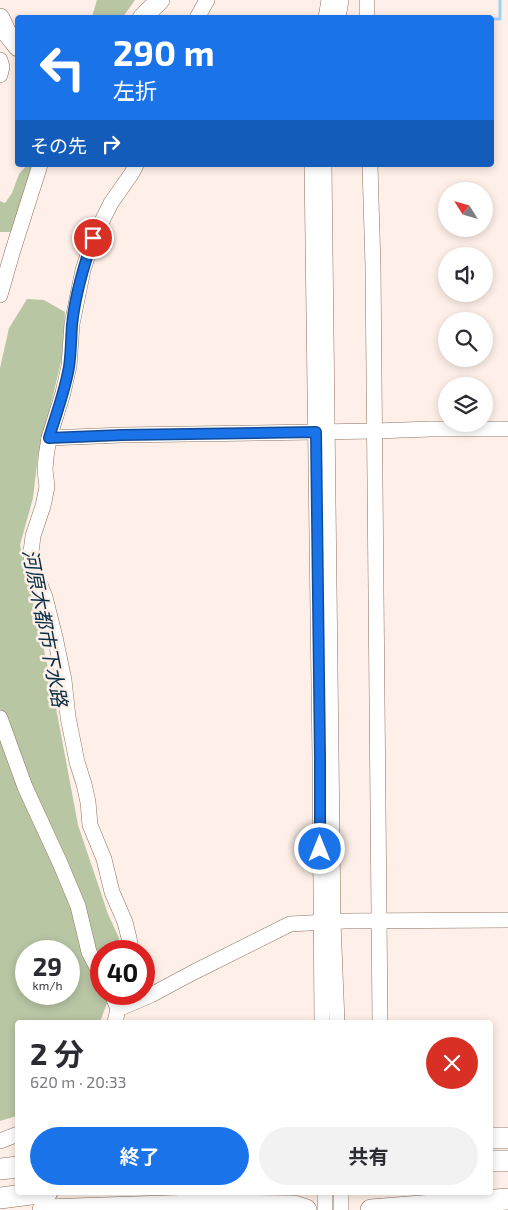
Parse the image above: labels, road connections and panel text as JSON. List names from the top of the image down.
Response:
{
  "water": ["河原木都市下水路"],
  "north": "top left",
  "page": {
    "turn": ["290 m", "左折"],
    "then": "その先",
    "speed": "29 km/h",
    "limit": "40",
    "heading": ["2 分", "620 m · 20:33"],
    "buttons": ["終了", "共有"]
  }
}
